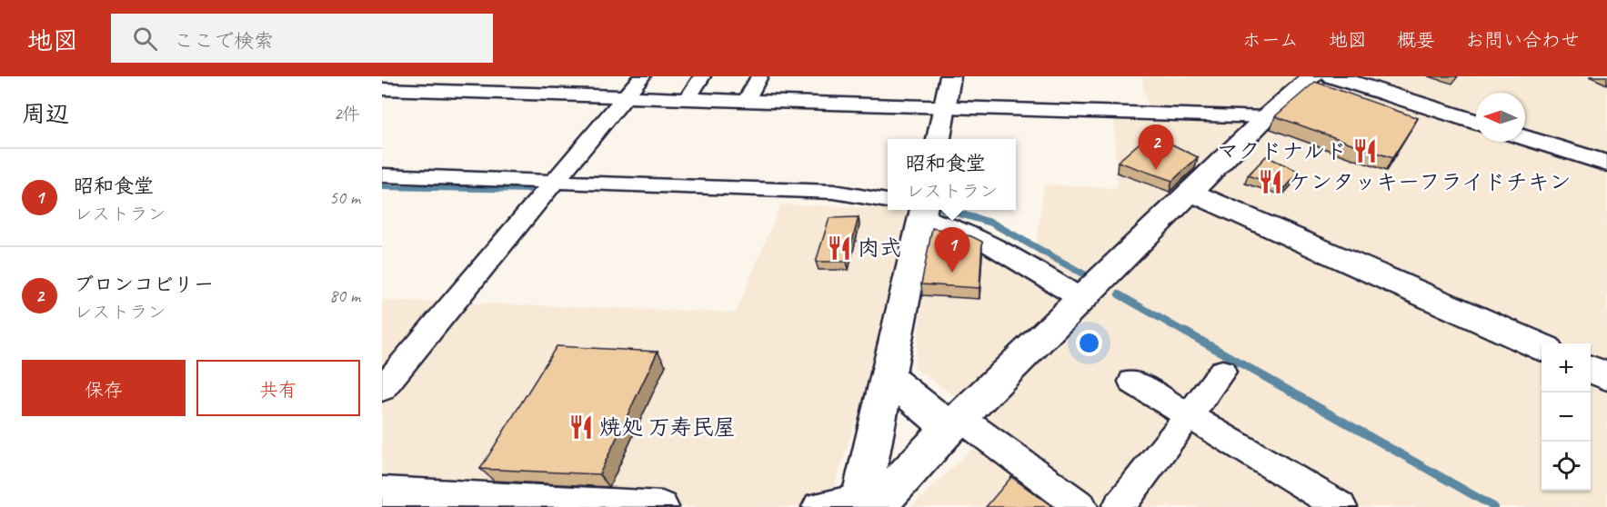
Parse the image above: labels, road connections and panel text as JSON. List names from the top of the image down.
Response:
{
  "places": {
    "restaurant": [
      "マクドナルド",
      "ケンタッキーフライドチキン",
      "肉式",
      "焼処 万寿民屋"
    ]
  },
  "north": "left",
  "page": {
    "header": "地図",
    "search": "ここで検索",
    "nav": [
      "ホーム",
      "地図",
      "概要",
      "お問い合わせ"
    ],
    "heading": ["周辺", "2件"],
    "pins": ["2", "1"],
    "popup": ["昭和食堂", "レストラン"],
    "list": [
      {
        "mark": "1",
        "name": "昭和食堂",
        "note": "レストラン",
        "value": "50 m"
      },
      {
        "mark": "2",
        "name": "ブロンコビリー",
        "note": "レストラン",
        "value": "80 m"
      }
    ],
    "buttons": ["保存", "共有"],
    "map_buttons": ["+", "−"]
  }
}
